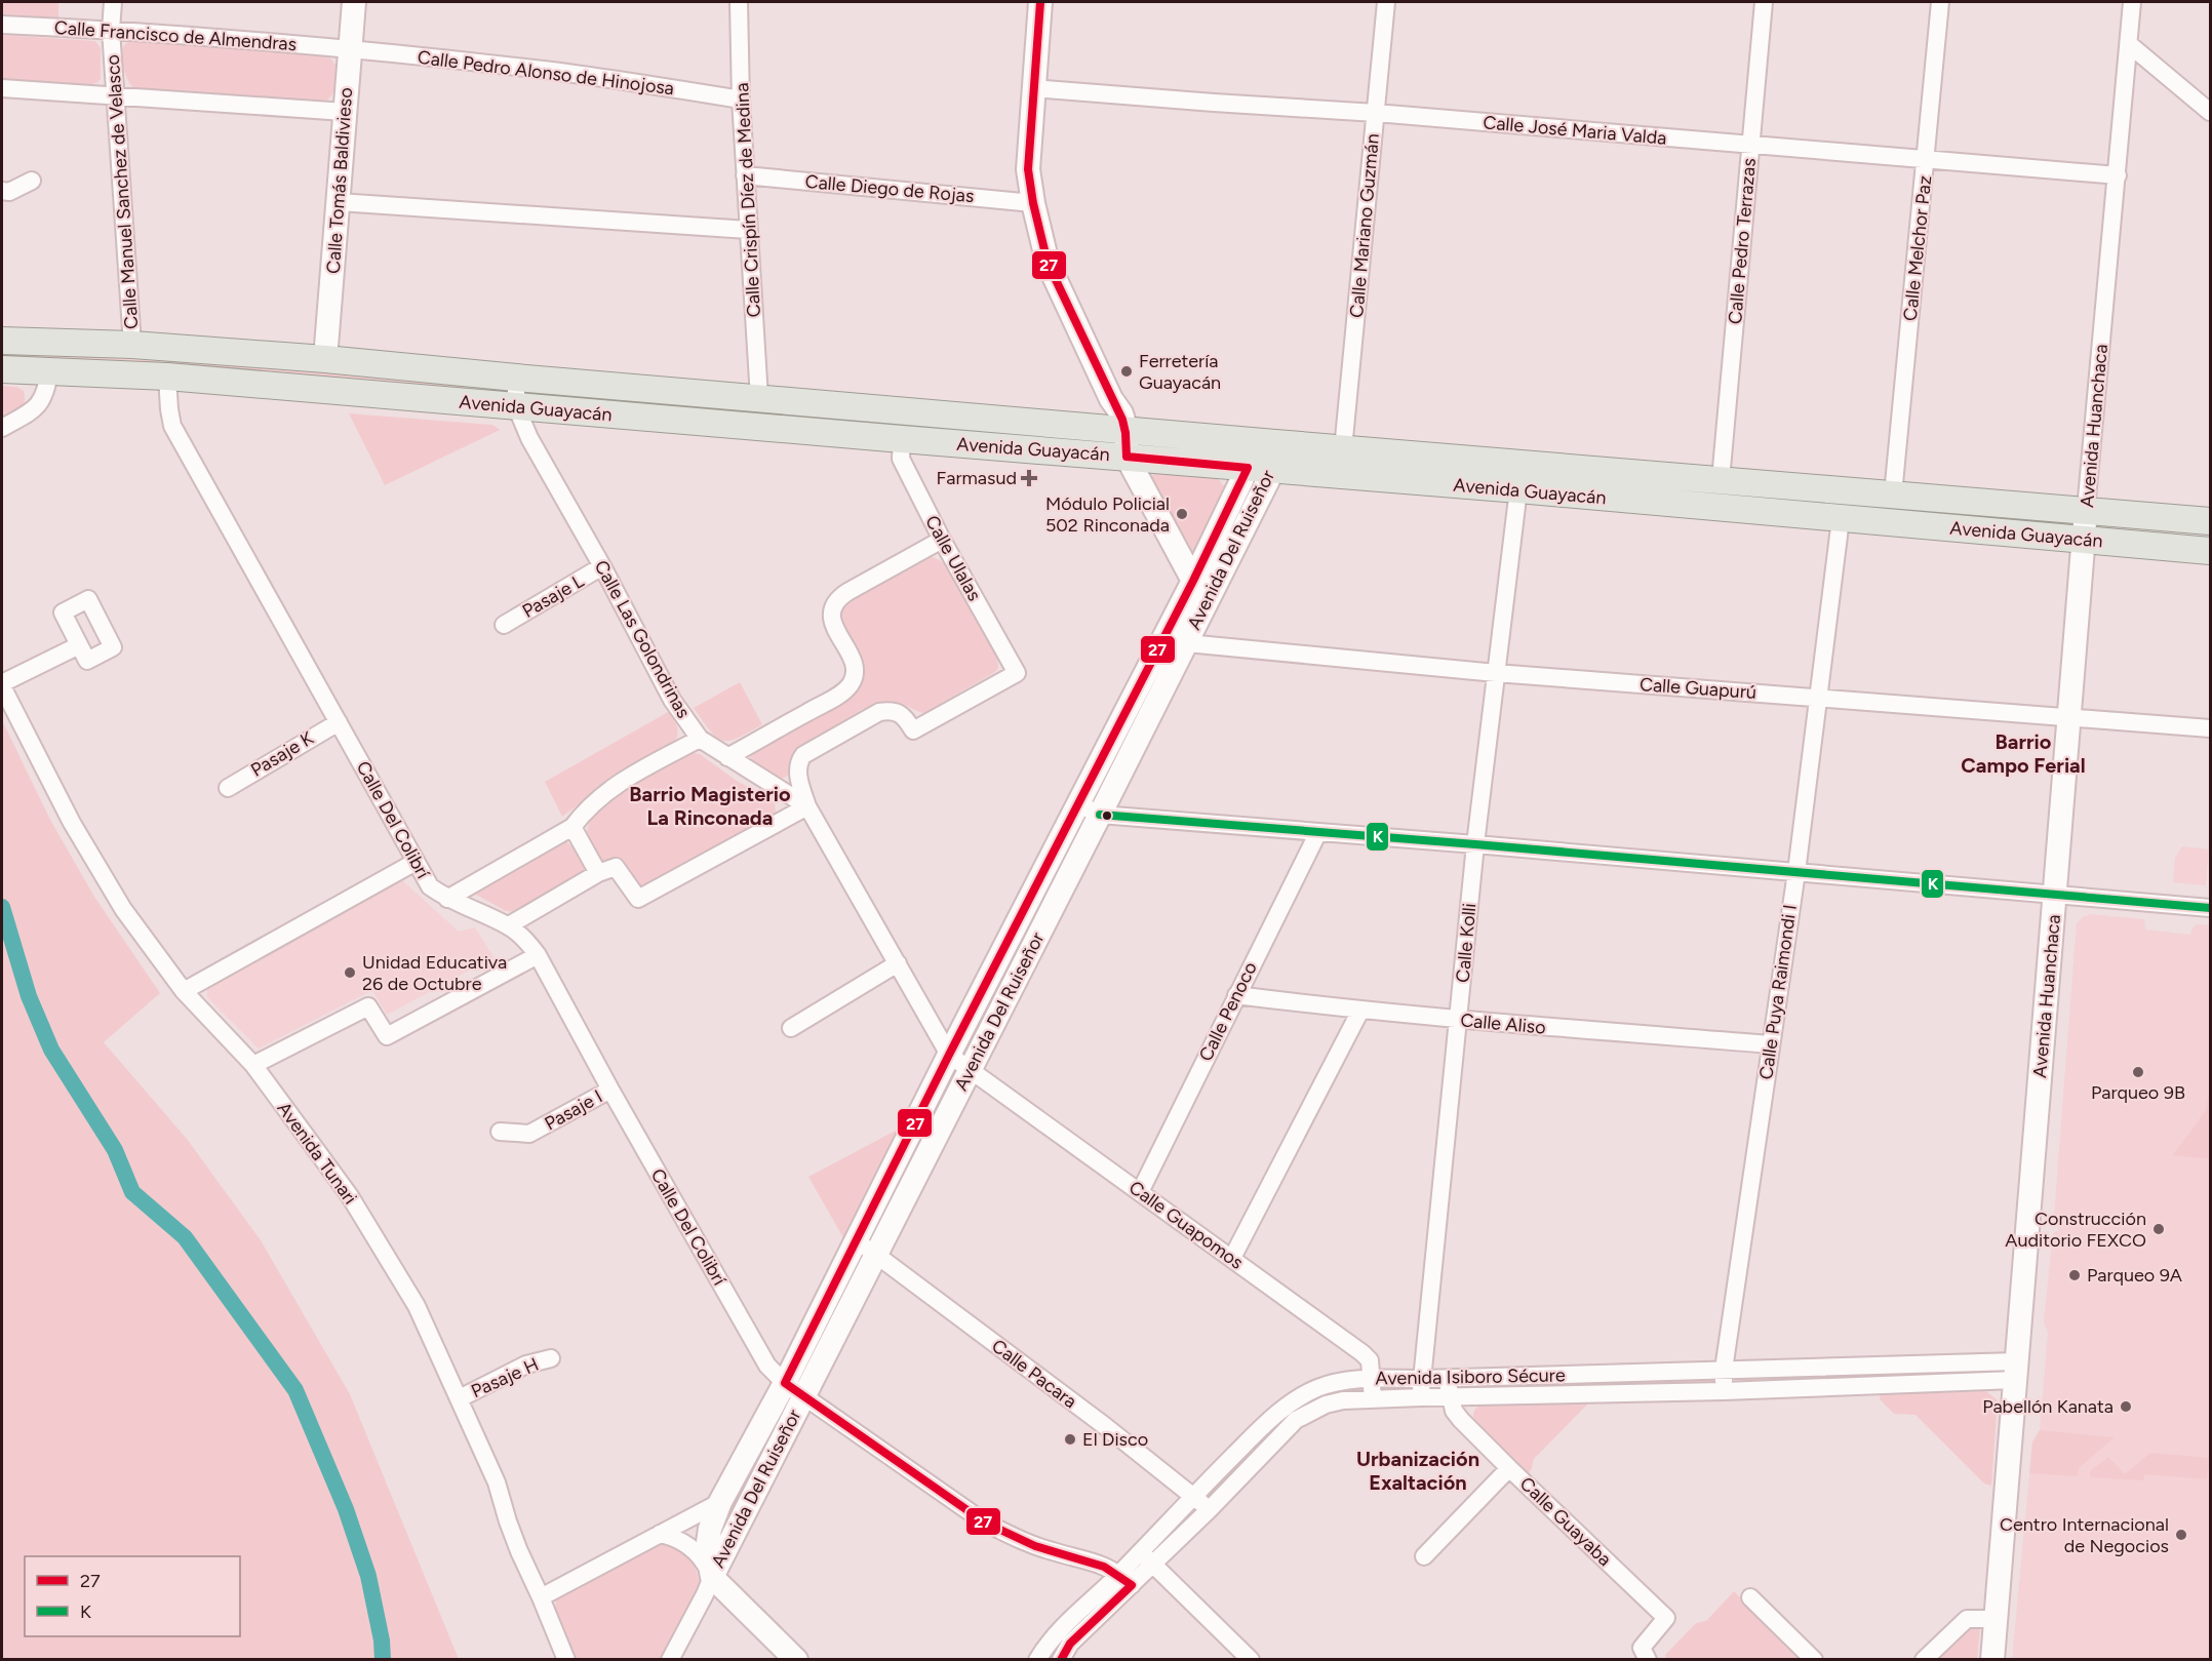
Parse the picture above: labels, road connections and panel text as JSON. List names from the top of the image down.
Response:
{
  "streets": {
    "main road": [
      "Calle Tomás Baldivieso",
      "Avenida Guayacán",
      "Avenida Huanchaca",
      "Avenida Del Ruiseñor"
    ],
    "street": [
      "Calle Francisco de Almendras",
      "Calle Pedro Alonso de Hinojosa",
      "Calle José Maria Valda",
      "Calle Diego de Rojas",
      "Calle Manuel Sanchez de Velasco",
      "Calle Crispín Díez de Medina",
      "Calle Mariano Guzmán",
      "Calle Pedro Terrazas",
      "Calle Melchor Paz",
      "Calle Ulalas",
      "Pasaje L",
      "Calle Las Golondrinas",
      "Calle Guapurú",
      "Pasaje K",
      "Calle Del Colibrí",
      "Calle Kolli",
      "Calle Puya Raimondi I",
      "Calle Penoco",
      "Calle Aliso",
      "Pasaje I",
      "Avenida Tunari",
      "Calle Guapomos",
      "Calle Pacara",
      "Avenida Isiboro Sécure",
      "Pasaje H",
      "Calle Guayaba"
    ]
  },
  "crossings": [
    ["Calle Francisco de Almendras", "Calle Pedro Alonso de Hinojosa"],
    ["Calle Francisco de Almendras", "Calle Tomás Baldivieso"],
    ["Calle Francisco de Almendras", "Calle Manuel Sanchez de Velasco"],
    ["Calle Pedro Alonso de Hinojosa", "Calle Tomás Baldivieso"],
    ["Calle Pedro Alonso de Hinojosa", "Calle Crispín Díez de Medina"],
    ["Calle José Maria Valda", "Calle Mariano Guzmán"],
    ["Calle José Maria Valda", "Calle Pedro Terrazas"],
    ["Calle José Maria Valda", "Calle Melchor Paz"],
    ["Calle José Maria Valda", "Avenida Huanchaca"],
    ["Calle Tomás Baldivieso", "Avenida Guayacán"],
    ["Calle Diego de Rojas", "Calle Crispín Díez de Medina"],
    ["Calle Manuel Sanchez de Velasco", "Avenida Guayacán"],
    ["Calle Crispín Díez de Medina", "Avenida Guayacán"],
    ["Calle Mariano Guzmán", "Avenida Guayacán"],
    ["Calle Pedro Terrazas", "Avenida Guayacán"],
    ["Calle Melchor Paz", "Avenida Guayacán"],
    ["Avenida Guayacán", "Avenida Huanchaca"],
    ["Avenida Guayacán", "Avenida Del Ruiseñor"],
    ["Avenida Guayacán", "Calle Ulalas"],
    ["Avenida Guayacán", "Calle Las Golondrinas"],
    ["Avenida Guayacán", "Calle Del Colibrí"],
    ["Avenida Guayacán", "Calle Kolli"],
    ["Avenida Guayacán", "Calle Puya Raimondi I"],
    ["Avenida Huanchaca", "Calle Guapurú"],
    ["Avenida Huanchaca", "Avenida Isiboro Sécure"],
    ["Avenida Del Ruiseñor", "Calle Las Golondrinas"],
    ["Avenida Del Ruiseñor", "Calle Guapurú"],
    ["Avenida Del Ruiseñor", "Calle Del Colibrí"],
    ["Avenida Del Ruiseñor", "Avenida Tunari"],
    ["Avenida Del Ruiseñor", "Calle Guapomos"],
    ["Avenida Del Ruiseñor", "Calle Pacara"],
    ["Calle Ulalas", "Calle Las Golondrinas"],
    ["Pasaje L", "Calle Las Golondrinas"],
    ["Calle Las Golondrinas", "Calle Guapomos"],
    ["Calle Guapurú", "Calle Kolli"],
    ["Calle Guapurú", "Calle Puya Raimondi I"],
    ["Pasaje K", "Calle Del Colibrí"],
    ["Calle Del Colibrí", "Pasaje I"],
    ["Calle Del Colibrí", "Avenida Isiboro Sécure"],
    ["Calle Kolli", "Calle Aliso"],
    ["Calle Kolli", "Avenida Isiboro Sécure"],
    ["Calle Puya Raimondi I", "Calle Aliso"],
    ["Calle Puya Raimondi I", "Avenida Isiboro Sécure"],
    ["Calle Penoco", "Calle Aliso"],
    ["Calle Penoco", "Calle Guapomos"],
    ["Avenida Tunari", "Pasaje H"],
    ["Calle Guapomos", "Avenida Isiboro Sécure"],
    ["Calle Pacara", "Avenida Isiboro Sécure"],
    ["Avenida Isiboro Sécure", "Calle Guayaba"]
  ],
  "districts": ["Barrio Campo Ferial", "Barrio Magisterio La Rinconada", "Urbanización Exaltación"],
  "places": {
    "other": [
      "Ferretería Guayacán",
      "Módulo Policial 502 Rinconada",
      "Unidad Educativa 26 de Octubre",
      "Parqueo 9B",
      "Construcción Auditorio FEXCO",
      "Parqueo 9A",
      "Pabellón Kanata",
      "El Disco",
      "Centro Internacional de Negocios"
    ],
    "health": ["Farmasud"]
  },
  "lines": ["transit line 27", "transit line K"],
  "legend": ["27", "K"]
}
